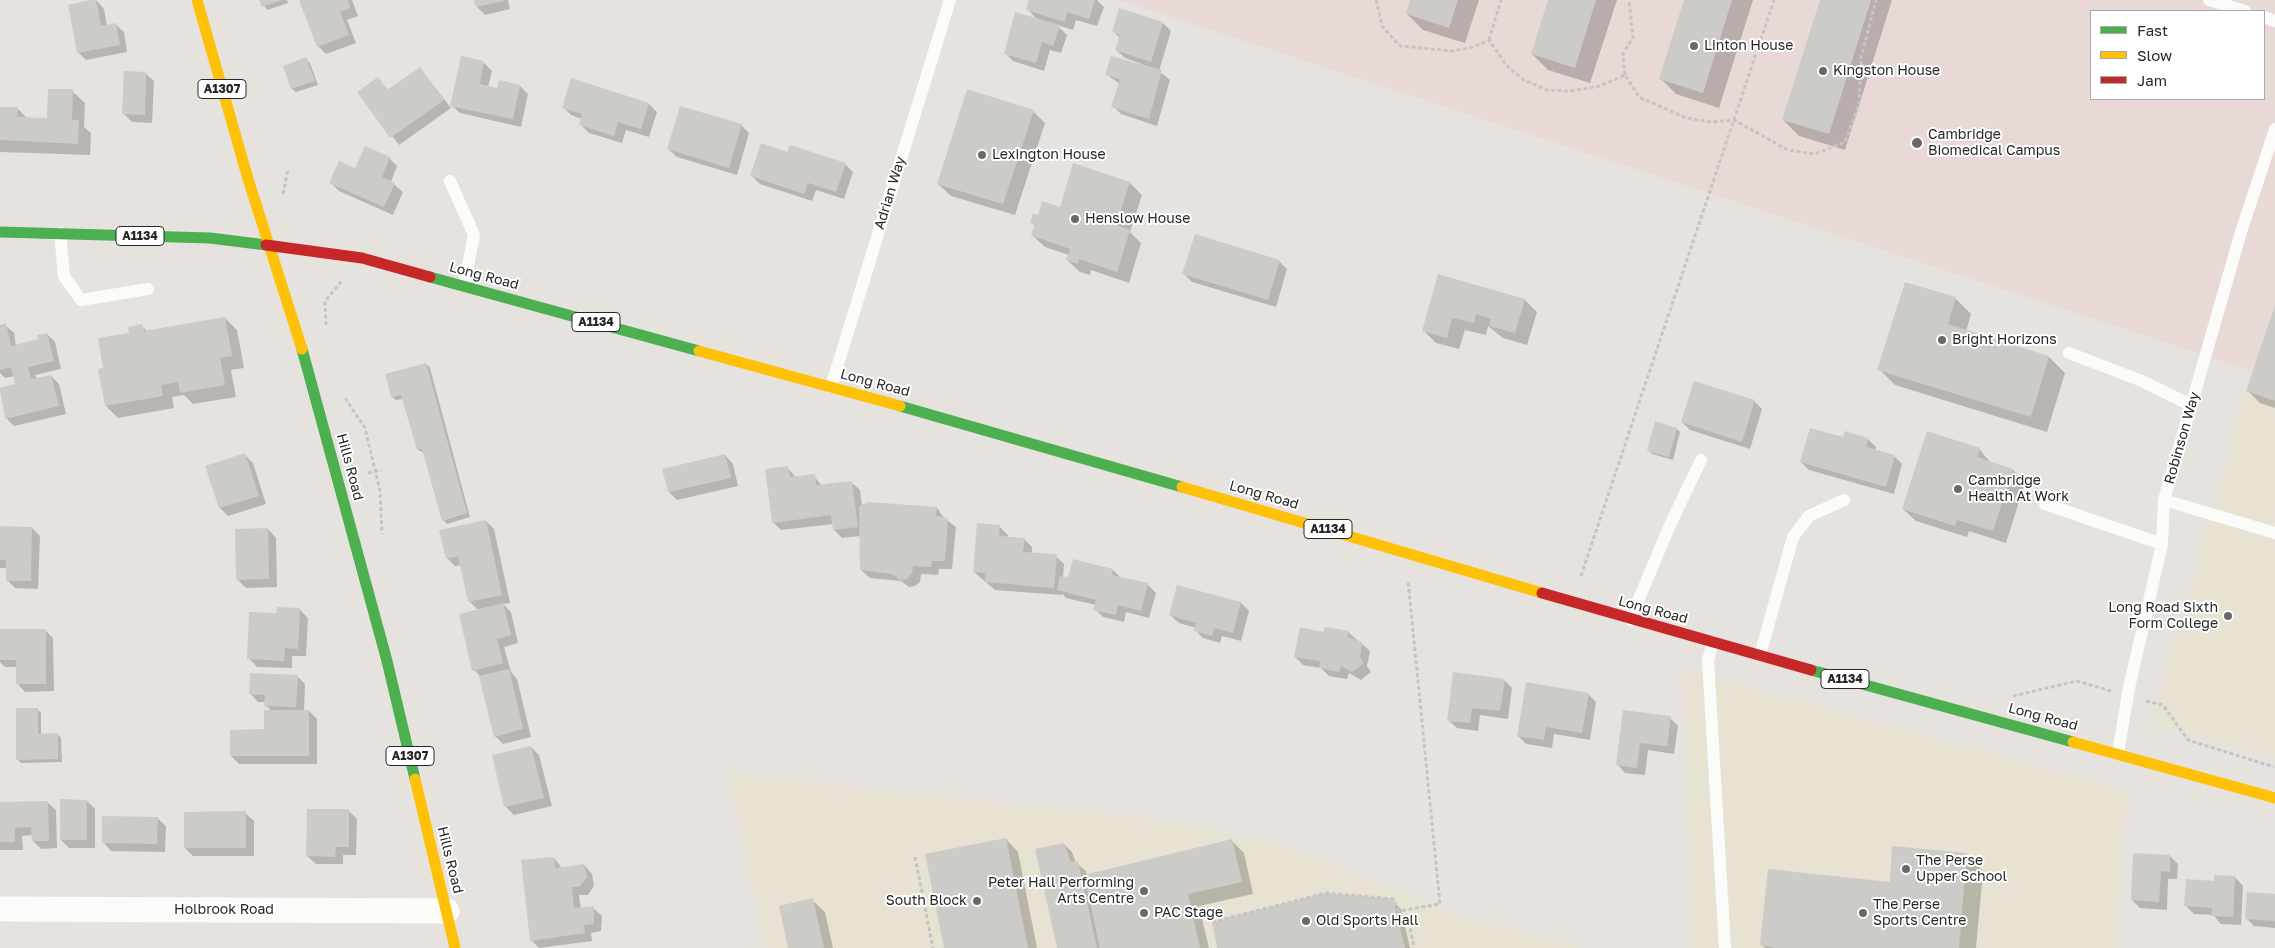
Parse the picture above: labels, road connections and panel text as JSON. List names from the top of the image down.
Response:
{
  "streets": {
    "main road": [
      "A1307",
      "A1134",
      "Long Road",
      "Hills Road"
    ],
    "street": ["Holbrook Road"],
    "lane": ["Adrian Way", "Robinson Way"]
  },
  "crossings": [
    ["Adrian Way", "Long Road"],
    ["A1134", "Long Road"],
    ["A1134", "Hills Road"],
    ["Long Road", "Robinson Way"],
    ["Long Road", "Hills Road"],
    ["Hills Road", "Holbrook Road"]
  ],
  "places": [
    "Linton House",
    "Kingston House",
    "Cambridge Biomedical Campus",
    "Lexington House",
    "Henslow House",
    "Bright Horizons",
    "Cambridge Health At Work",
    "Long Road Sixth Form College",
    "The Perse Upper School",
    "Peter Hall Performing Arts Centre",
    "South Block",
    "PAC Stage",
    "The Perse Sports Centre",
    "Old Sports Hall"
  ],
  "legend": ["Fast", "Slow", "Jam"]
}
